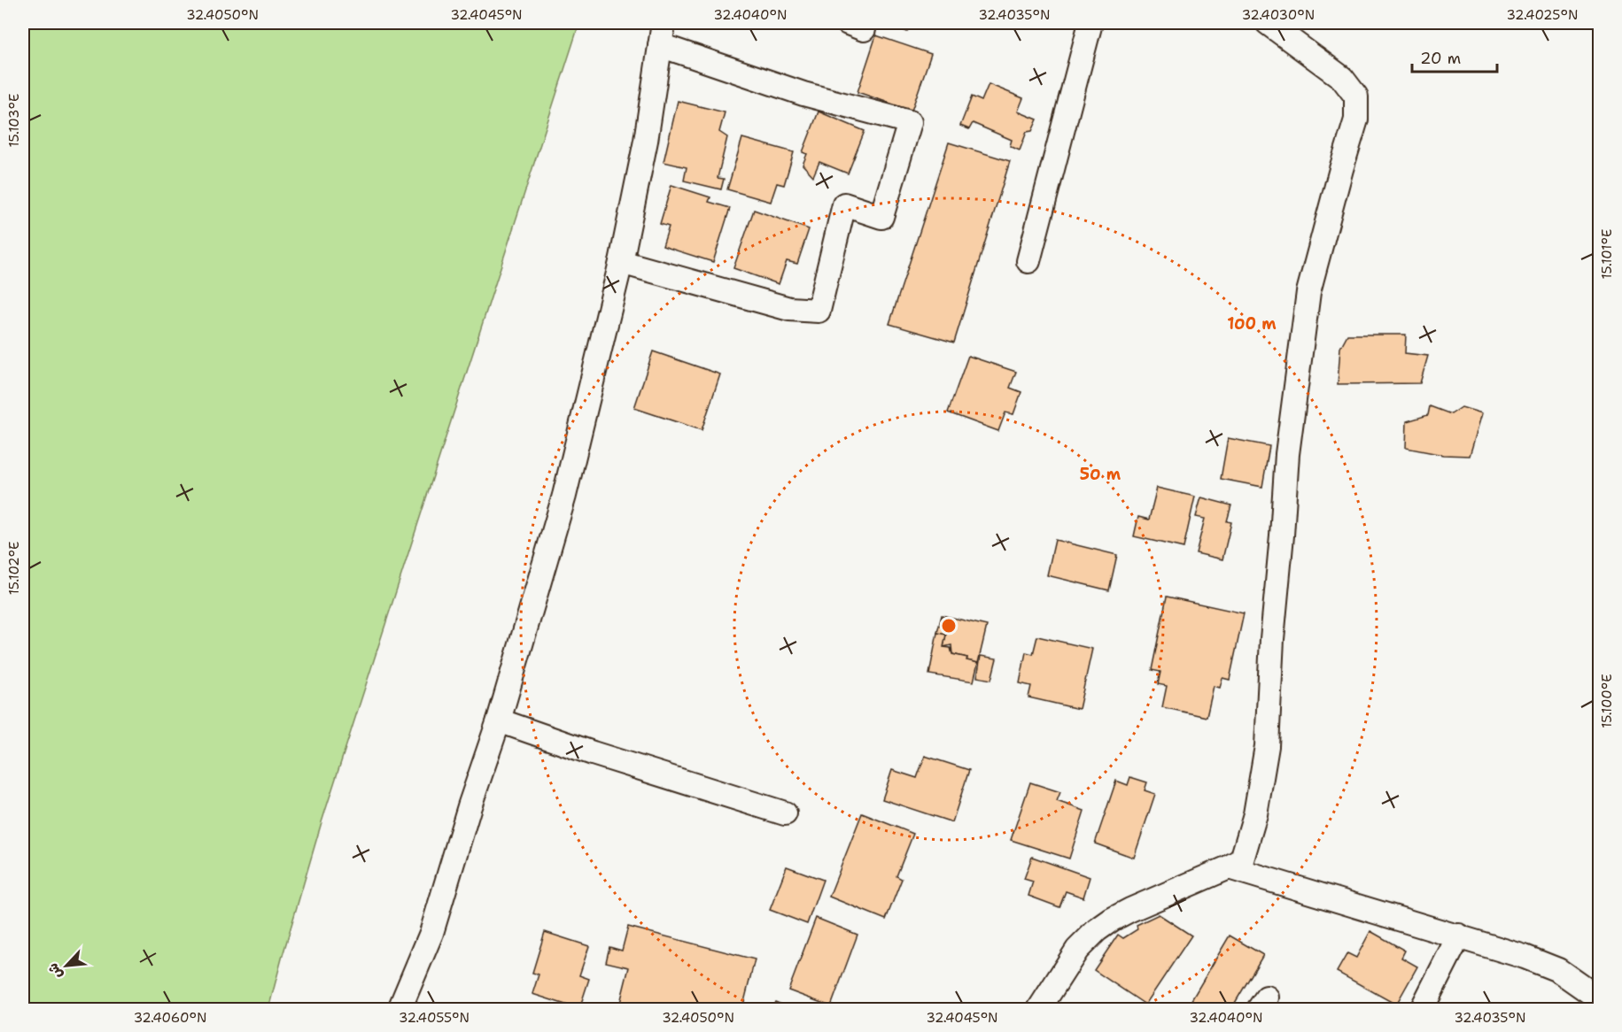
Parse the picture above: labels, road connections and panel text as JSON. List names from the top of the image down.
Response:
{
  "scale_bar": "20 m",
  "north": "bottom left",
  "coordinates": [
    "32.4050°N",
    "32.4045°N",
    "32.4040°N",
    "32.4035°N",
    "32.4030°N",
    "32.4025°N",
    "15.103°E",
    "15.101°E",
    "15.102°E",
    "15.100°E",
    "32.4060°N",
    "32.4055°N"
  ],
  "rings": ["100 m", "50 m"]
}
